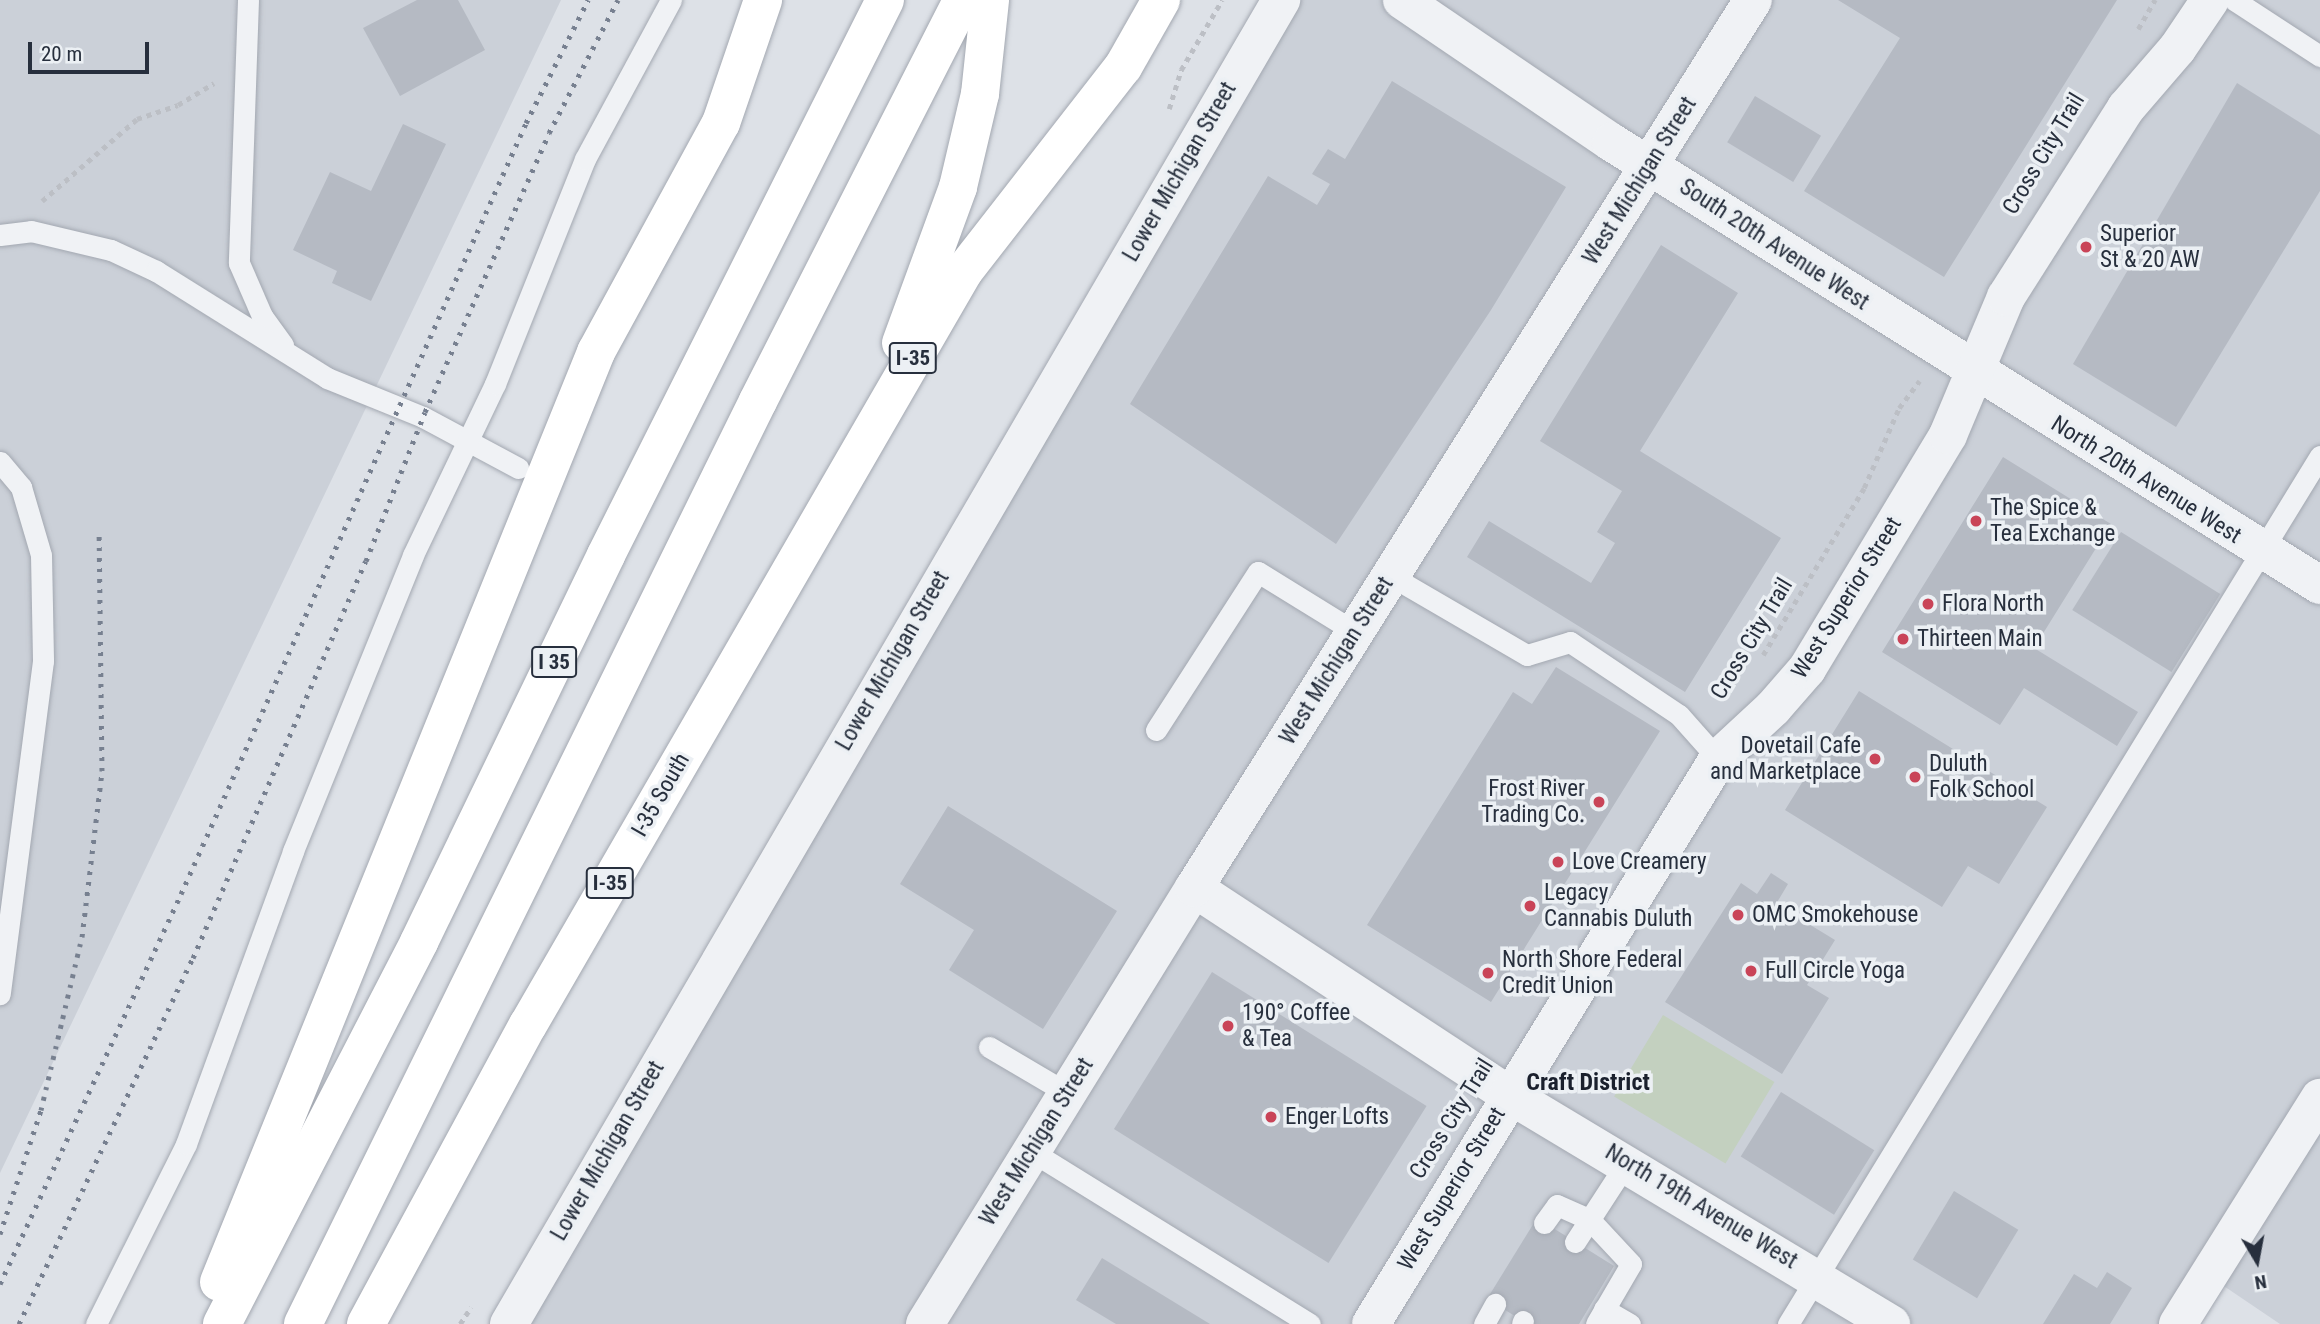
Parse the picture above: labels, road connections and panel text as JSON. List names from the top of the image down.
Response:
{
  "streets": {
    "highway": ["I-35", "I 35", "I-35 South"],
    "street": [
      "Lower Michigan Street",
      "West Michigan Street",
      "South 20th Avenue West",
      "North 20th Avenue West",
      "West Superior Street",
      "North 19th Avenue West"
    ],
    "path": ["Cross City Trail"]
  },
  "crossings": [
    ["Cross City Trail", "South 20th Avenue West"],
    ["West Michigan Street", "South 20th Avenue West"],
    ["West Michigan Street", "North 19th Avenue West"],
    ["South 20th Avenue West", "North 20th Avenue West"],
    ["South 20th Avenue West", "West Superior Street"],
    ["North 20th Avenue West", "West Superior Street"],
    ["West Superior Street", "North 19th Avenue West"]
  ],
  "districts": ["Craft District"],
  "places": [
    "Superior St & 20 AW",
    "The Spice & Tea Exchange",
    "Flora North",
    "Thirteen Main",
    "Dovetail Cafe and Marketplace",
    "Duluth Folk School",
    "Frost River Trading Co.",
    "Love Creamery",
    "Legacy Cannabis Duluth",
    "OMC Smokehouse",
    "Full Circle Yoga",
    "North Shore Federal Credit Union",
    "190° Coffee & Tea",
    "Enger Lofts"
  ],
  "scale_bar": "20 m",
  "north": "bottom"
}
